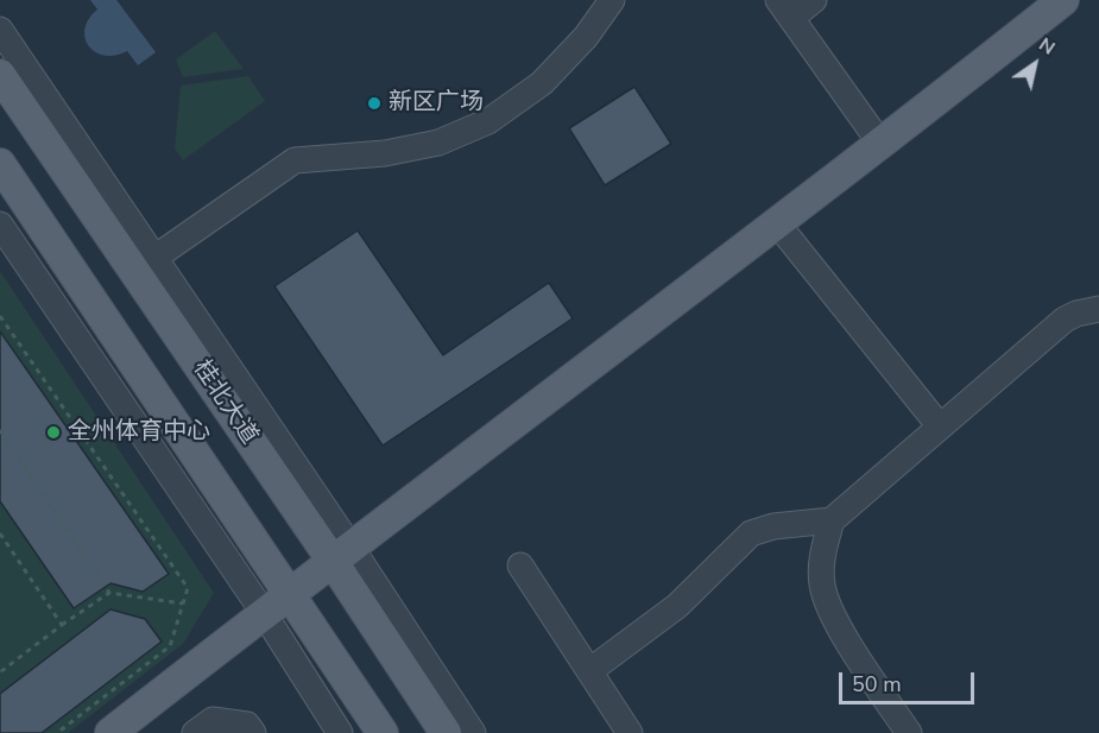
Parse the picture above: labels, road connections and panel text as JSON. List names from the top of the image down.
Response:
{
  "streets": {
    "main road": ["桂北大道"]
  },
  "places": ["新区广场", "全州体育中心"],
  "scale_bar": "50 m",
  "north": "top right"
}
